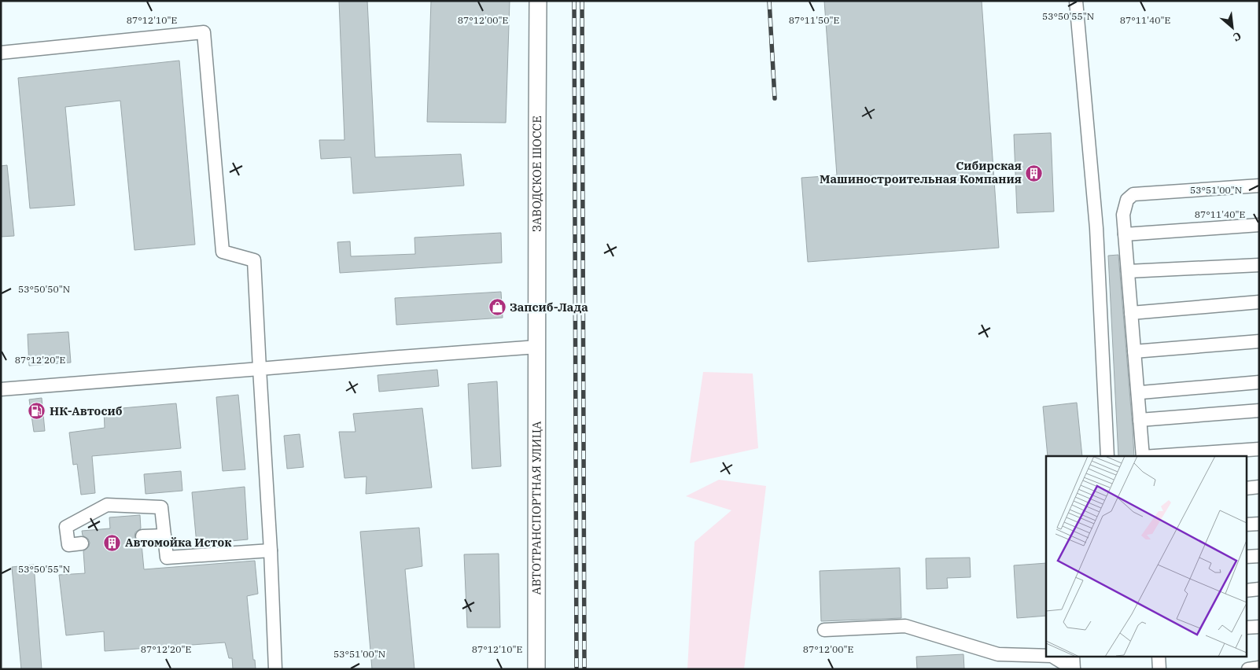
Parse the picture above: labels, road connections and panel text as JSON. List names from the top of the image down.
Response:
{
  "streets": {
    "main road": ["ЗАВОДСКОЕ ШОССЕ", "АВТОТРАНСПОРТНАЯ УЛИЦА"]
  },
  "crossings": [
    ["ЗАВОДСКОЕ ШОССЕ", "АВТОТРАНСПОРТНАЯ УЛИЦА"]
  ],
  "places": {
    "building": ["Сибирская Машиностроительная Компания", "Автомойка Исток"],
    "shop": ["Запсиб-Лада"],
    "fuel station": ["НК-Автосиб"]
  },
  "north": "bottom right",
  "coordinates": [
    "53°50'55\"N",
    "87°12'10\"E",
    "87°12'00\"E",
    "87°11'50\"E",
    "87°11'40\"E",
    "53°51'00\"N",
    "53°50'50\"N",
    "87°12'20\"E"
  ]
}
